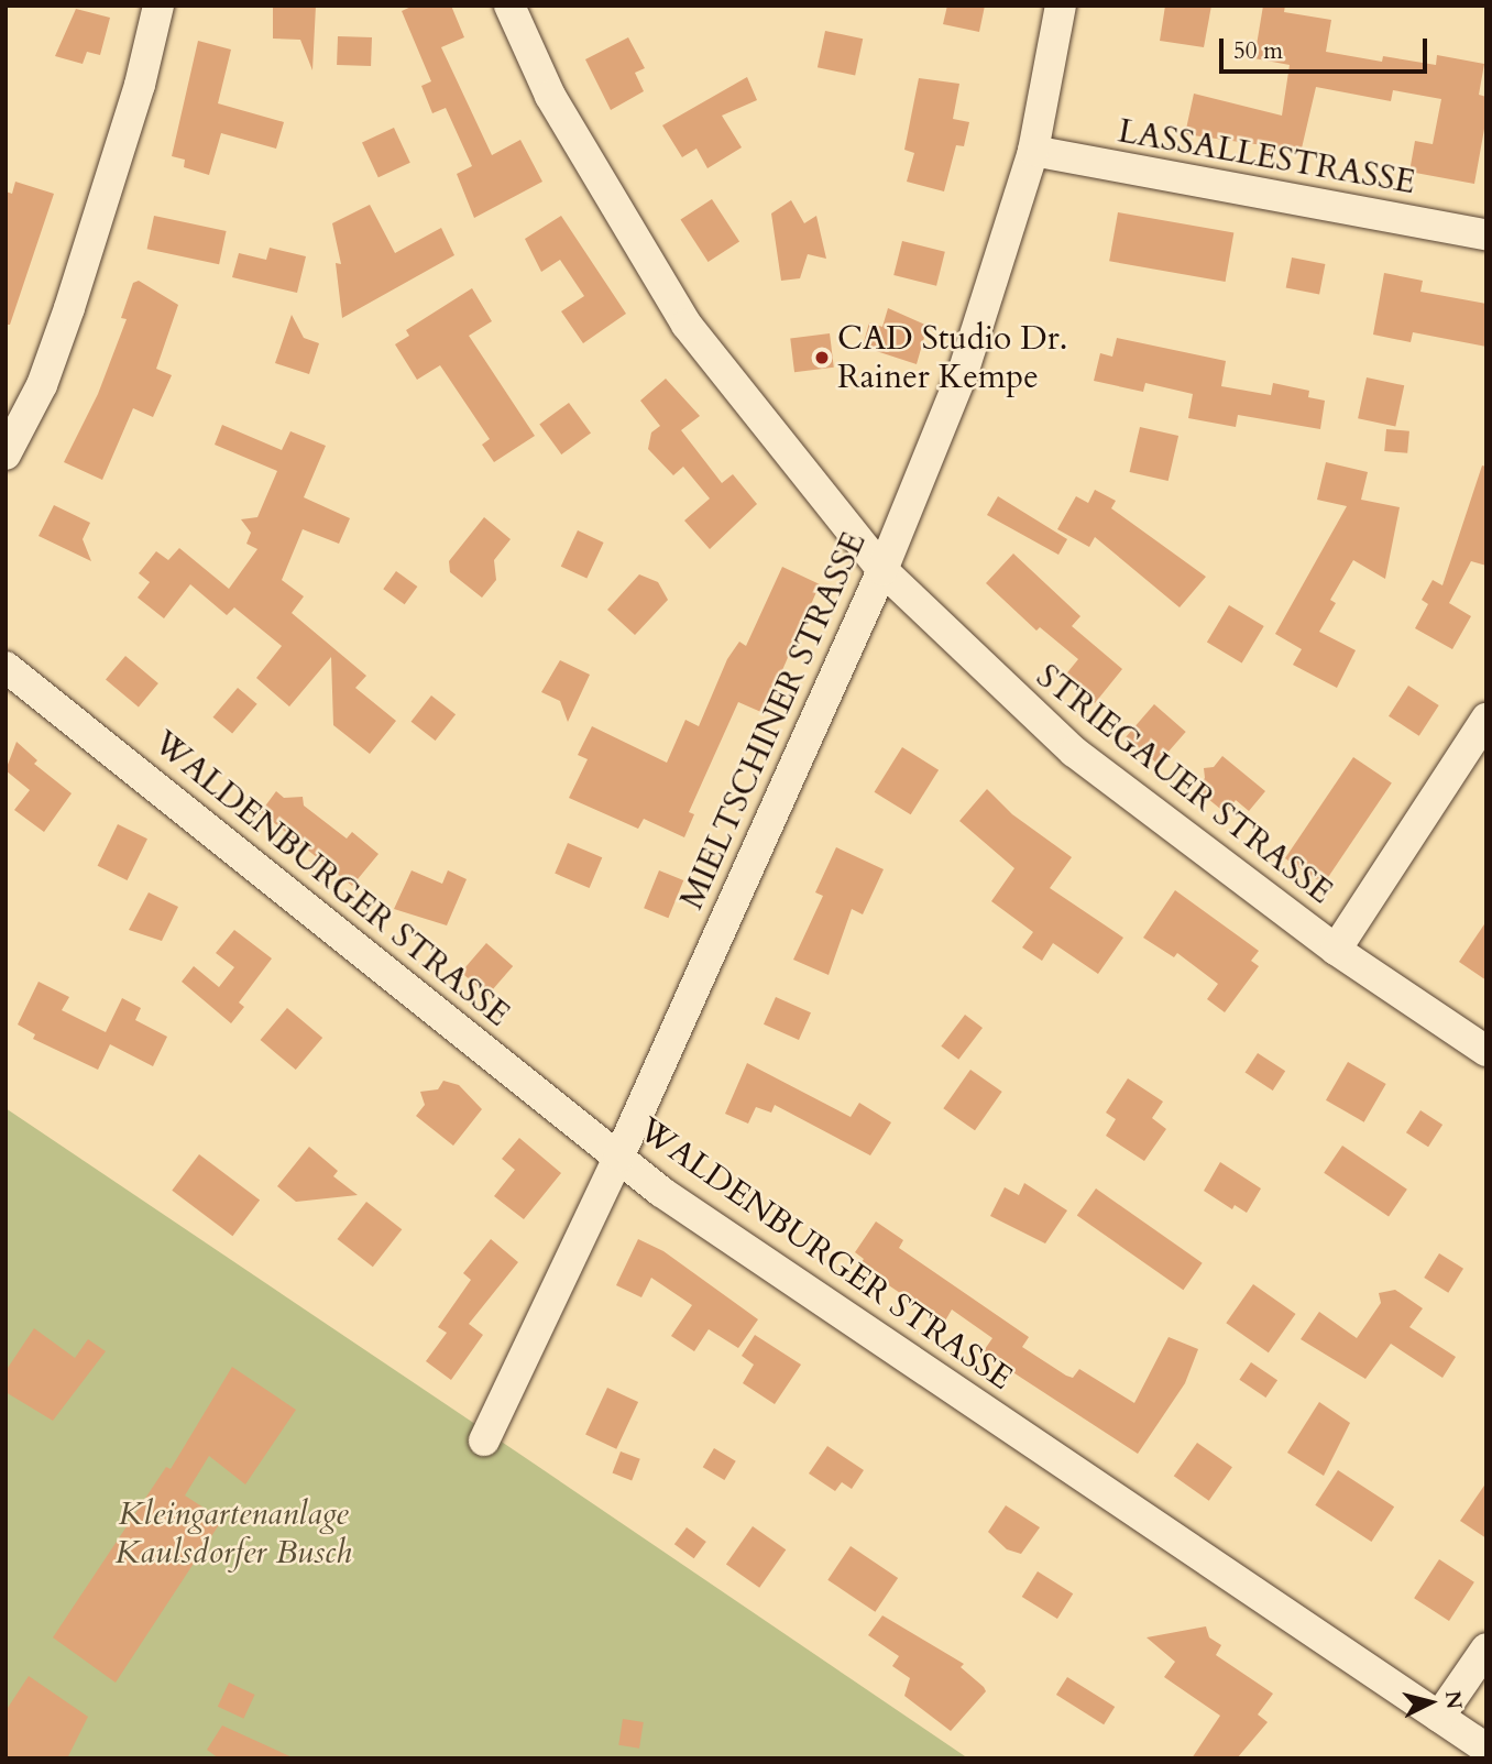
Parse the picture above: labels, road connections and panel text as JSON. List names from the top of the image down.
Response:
{
  "streets": {
    "street": [
      "LASSALLESTRASSE",
      "MIELTSCHINER STRASSE",
      "STRIEGAUER STRASSE",
      "WALDENBURGER STRASSE"
    ]
  },
  "crossings": [
    ["LASSALLESTRASSE", "MIELTSCHINER STRASSE"],
    ["MIELTSCHINER STRASSE", "STRIEGAUER STRASSE"],
    ["MIELTSCHINER STRASSE", "WALDENBURGER STRASSE"]
  ],
  "parks": ["Kleingartenanlage Kaulsdorfer Busch"],
  "places": ["CAD Studio Dr. Rainer Kempe"],
  "scale_bar": "50 m",
  "north": "right"
}
